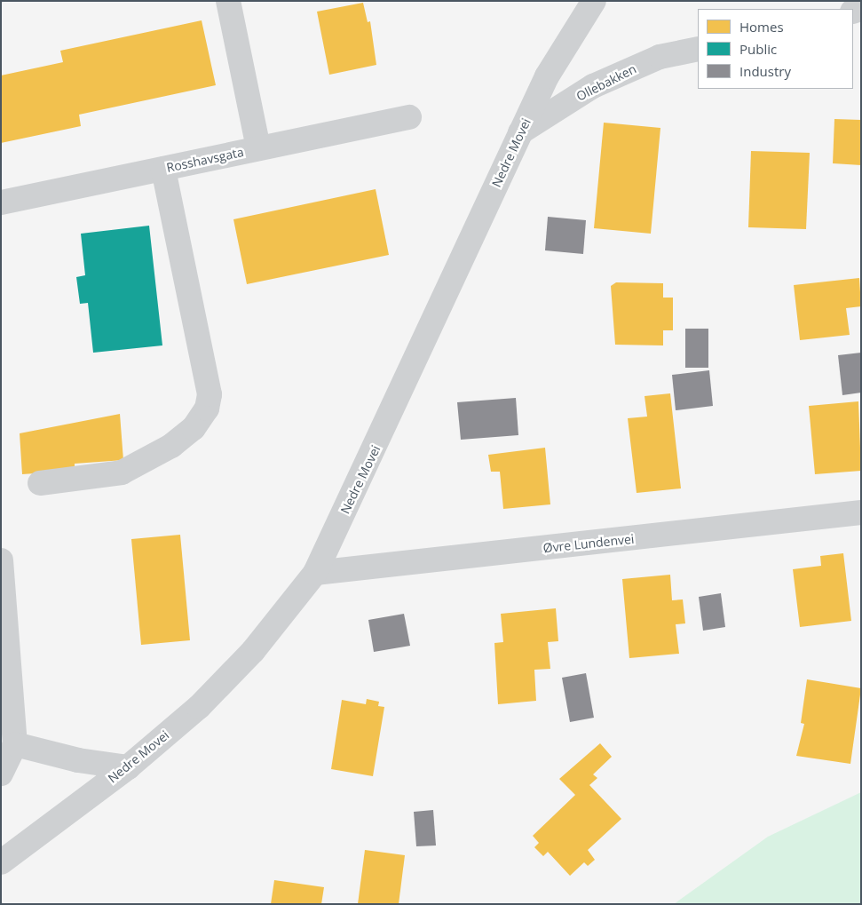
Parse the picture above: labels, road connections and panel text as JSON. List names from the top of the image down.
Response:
{
  "streets": {
    "street": [
      "Ollebakken",
      "Nedre Movei",
      "Rosshavsgata",
      "Øvre Lundenvei"
    ]
  },
  "crossings": [
    ["Ollebakken", "Nedre Movei"],
    ["Nedre Movei", "Øvre Lundenvei"]
  ],
  "legend": ["Homes", "Public", "Industry"]
}
